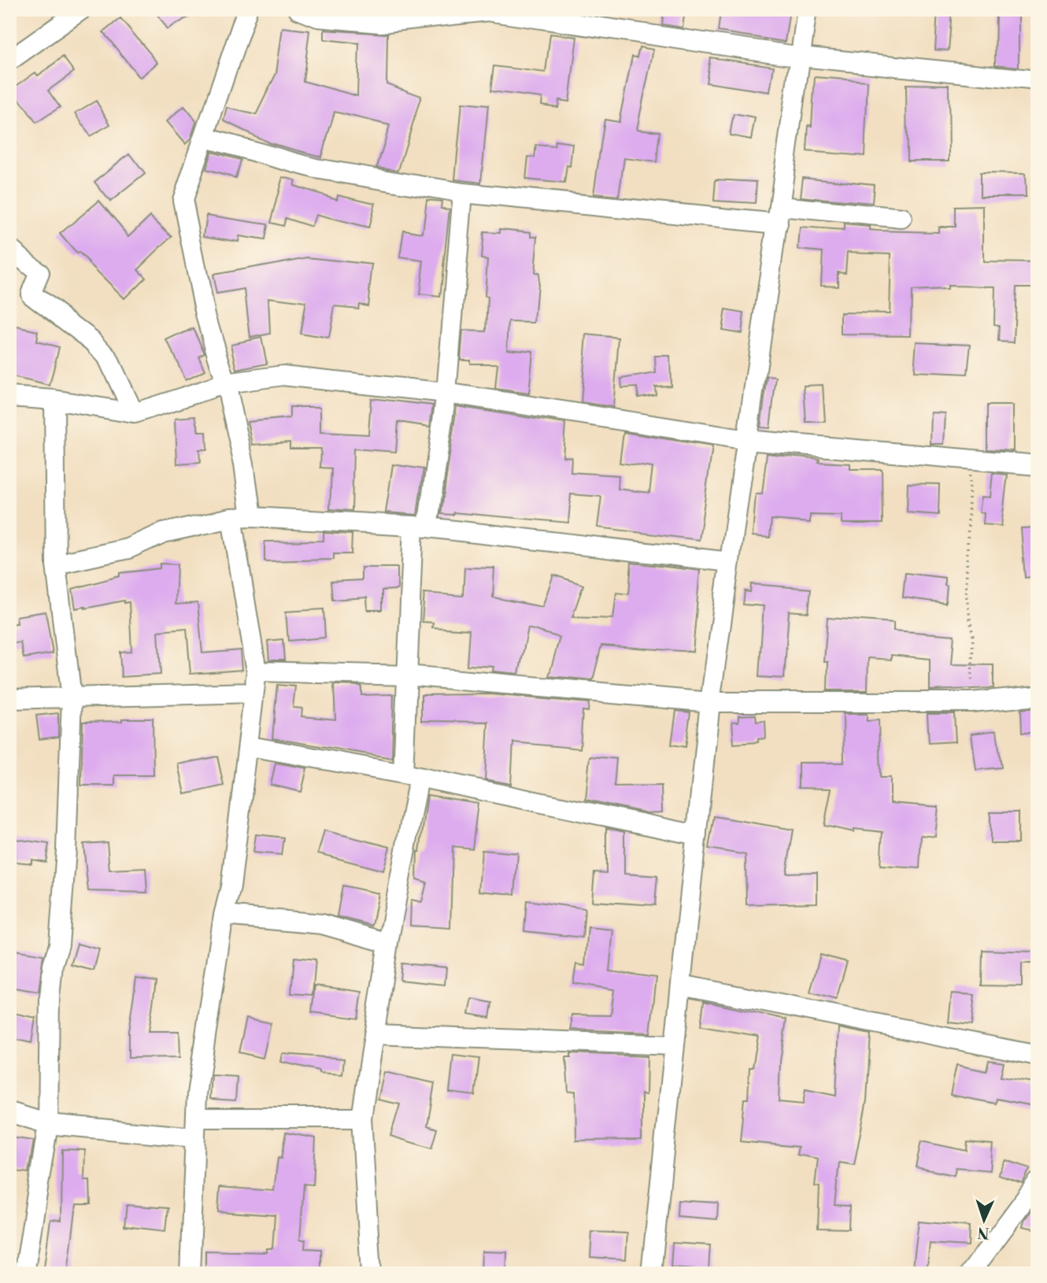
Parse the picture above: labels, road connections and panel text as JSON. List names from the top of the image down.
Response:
{
  "north": "bottom"
}
